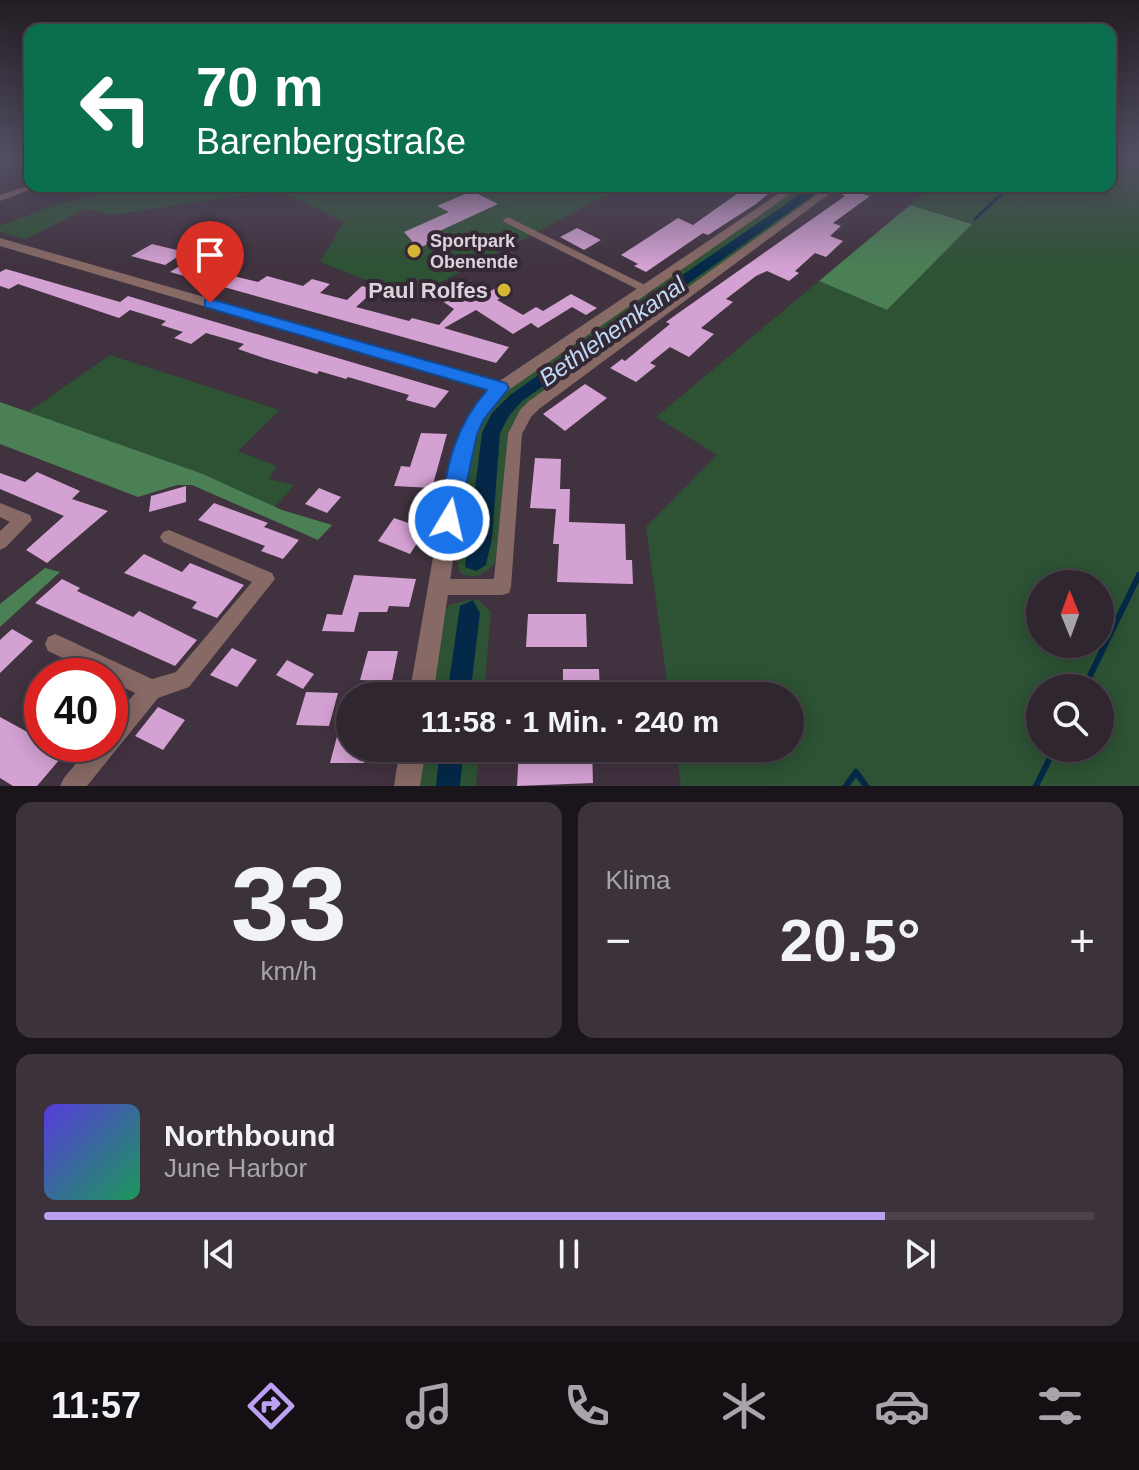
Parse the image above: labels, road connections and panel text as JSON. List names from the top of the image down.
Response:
{
  "water": ["Bethlehemkanal"],
  "places": ["Sportpark Obenende", "Paul Rolfes"],
  "north": "top",
  "page": {
    "turn": ["70 m", "Barenbergstraße"],
    "limit": "40",
    "trip": "11:58 · 1 Min. · 240 m",
    "tile": [
      ["33", "km/h"],
      "Klima"
    ],
    "heat": ["−", "20.5°", "+"],
    "song": ["Northbound", "June Harbor"],
    "tabs": "11:57"
  }
}
